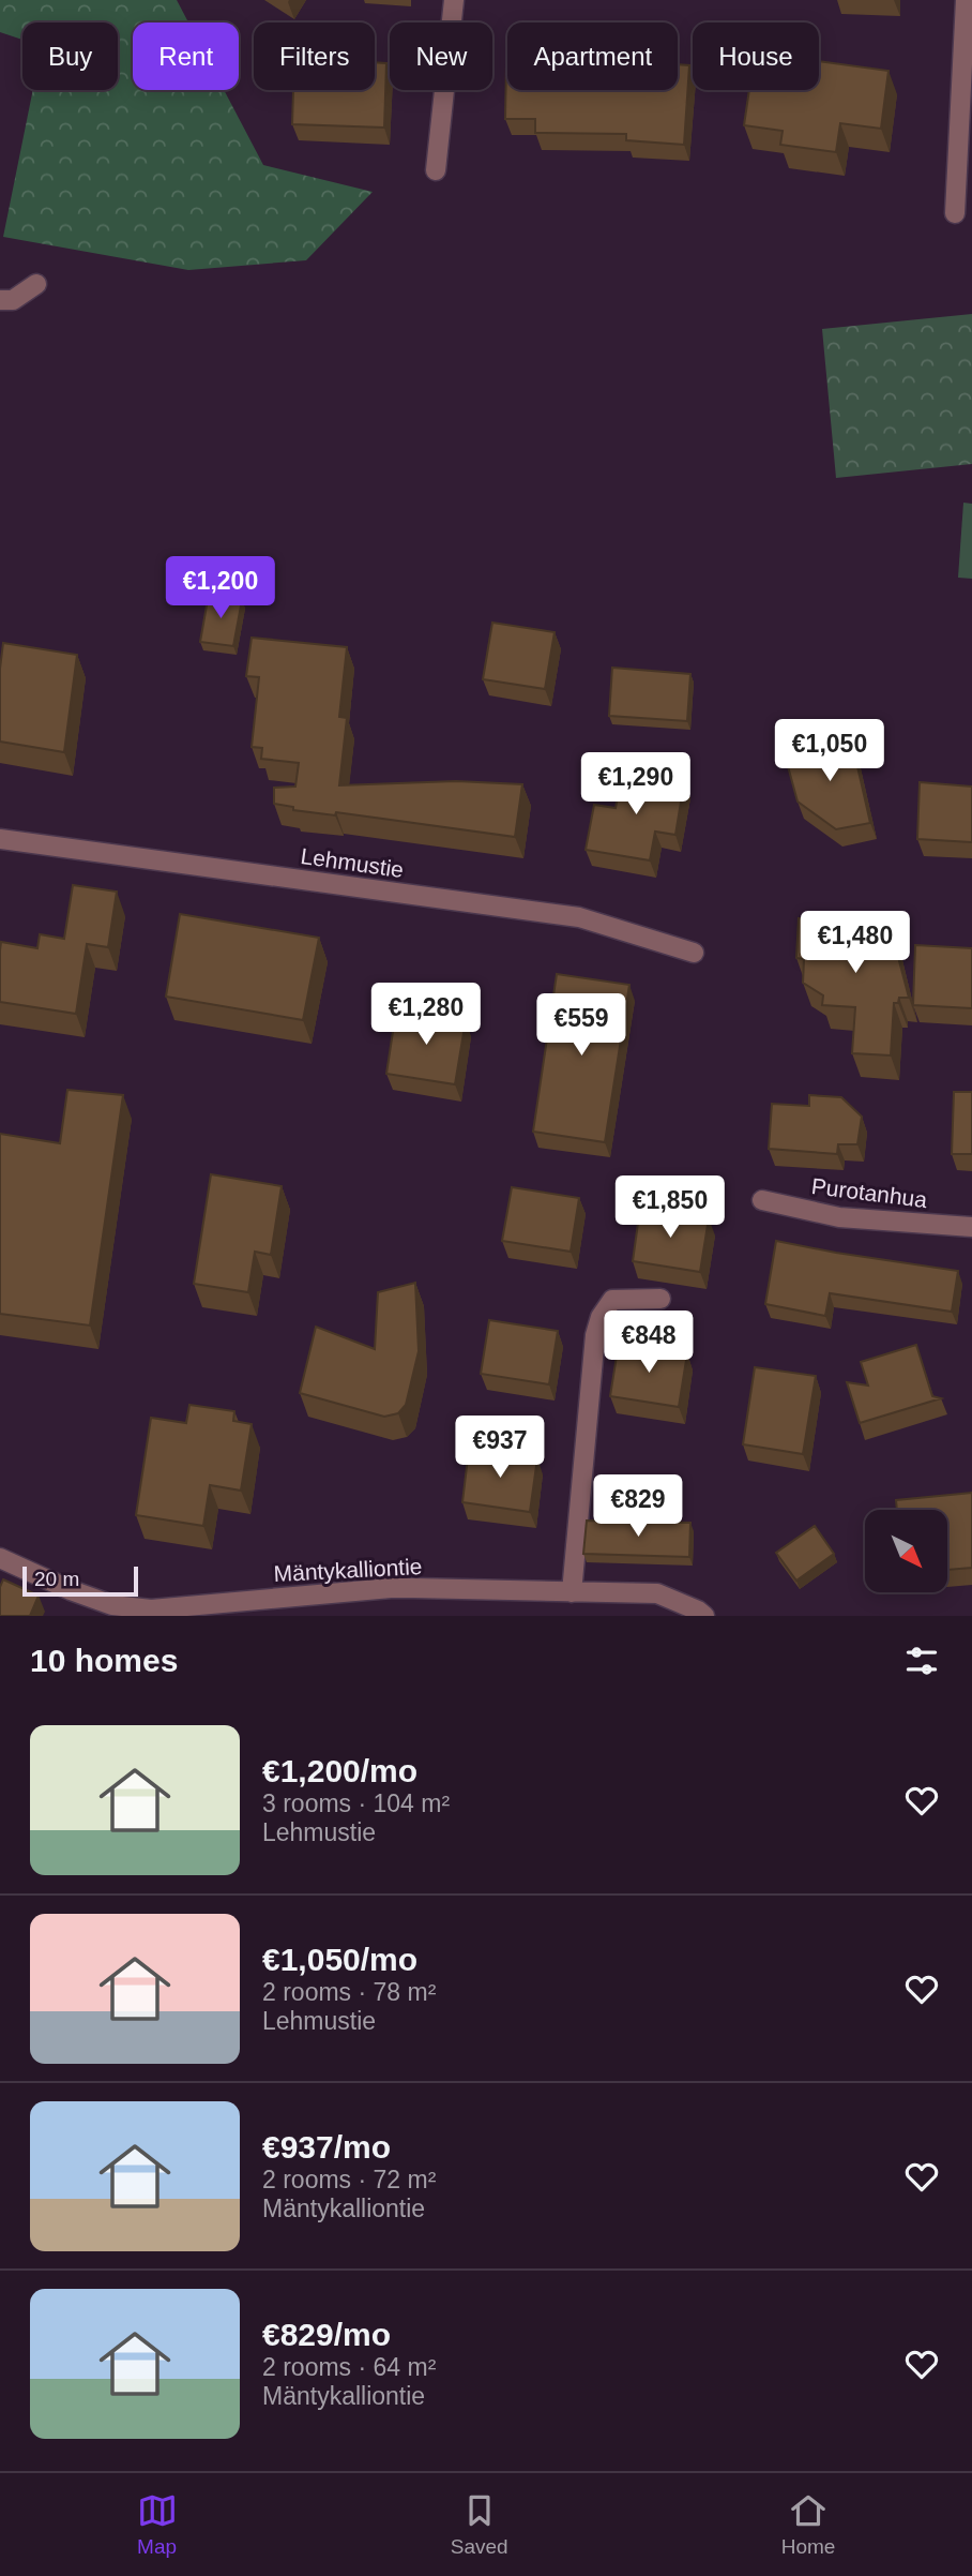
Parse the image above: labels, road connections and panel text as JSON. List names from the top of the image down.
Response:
{
  "streets": {
    "street": ["Lehmustie", "Purotanhua", "Mäntykalliontie"]
  },
  "scale_bar": "20 m",
  "north": "bottom right",
  "page": {
    "chip": [
      "Buy",
      "Rent",
      "Filters",
      "New",
      "Apartment",
      "House"
    ],
    "price": [
      "€1,200",
      "€1,050",
      "€1,290",
      "€1,480",
      "€1,280",
      "€559",
      "€1,850",
      "€848",
      "€937",
      "€829"
    ],
    "scale": "20 m",
    "heading": "10 homes",
    "list": [
      {
        "name": "€1,200/mo",
        "note": "3 rooms · 104 m² · Lehmustie"
      },
      {
        "name": "€1,050/mo",
        "note": "2 rooms · 78 m² · Lehmustie"
      },
      {
        "name": "€937/mo",
        "note": "2 rooms · 72 m² · Mäntykalliontie"
      },
      {
        "name": "€829/mo",
        "note": "2 rooms · 64 m² · Mäntykalliontie"
      }
    ],
    "tabs": ["Map", "Saved", "Home"]
  }
}
